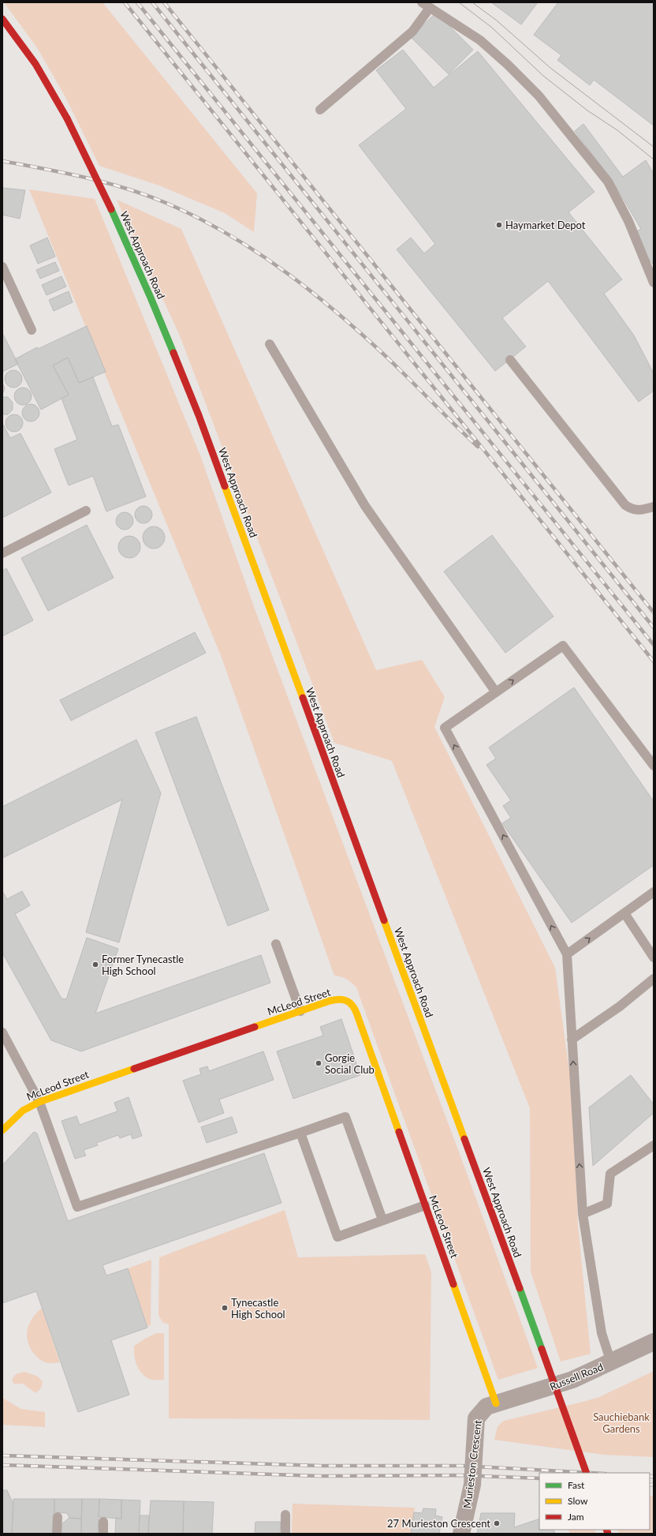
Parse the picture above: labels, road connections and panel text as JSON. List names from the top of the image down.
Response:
{
  "streets": {
    "street": [
      "West Approach Road",
      "McLeod Street",
      "Russell Road",
      "Murieston Crescent"
    ]
  },
  "crossings": [
    ["McLeod Street", "Russell Road"],
    ["McLeod Street", "Murieston Crescent"],
    ["Russell Road", "Murieston Crescent"]
  ],
  "parks": ["Sauchiebank Gardens"],
  "places": [
    "Haymarket Depot",
    "Former Tynecastle High School",
    "Gorgie Social Club",
    "Tynecastle High School",
    "27 Murieston Crescent"
  ],
  "legend": ["Fast", "Slow", "Jam"]
}
